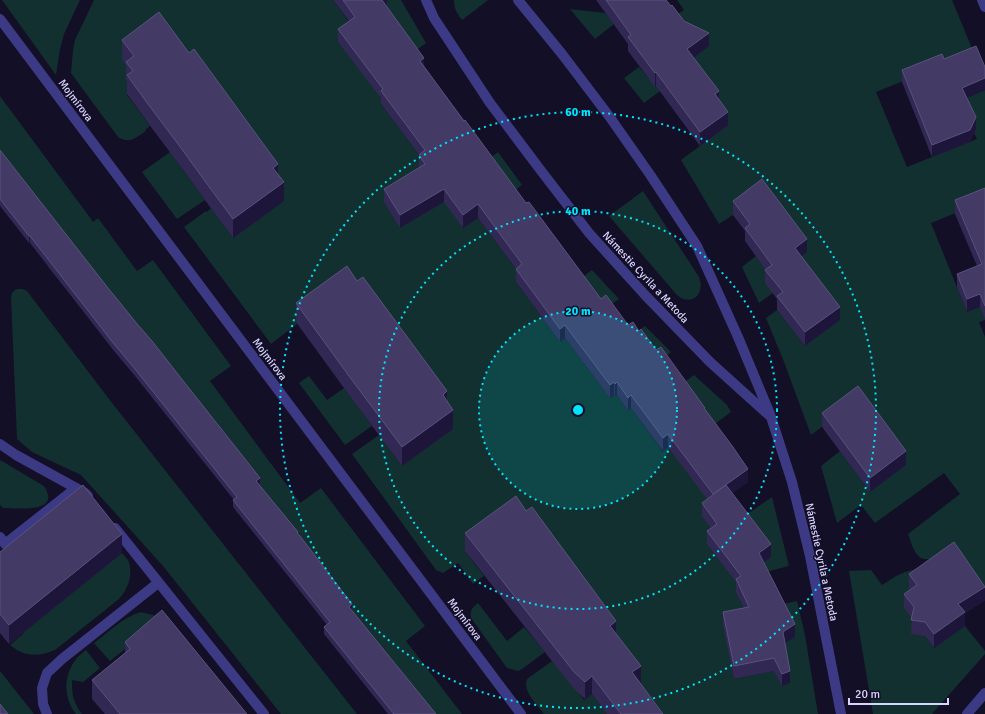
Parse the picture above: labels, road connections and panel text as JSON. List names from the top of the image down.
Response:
{
  "streets": {
    "street": ["Mojmírova", "Námestie Cyrila a Metoda"]
  },
  "scale_bar": "20 m",
  "rings": ["60 m", "40 m", "20 m"]
}
